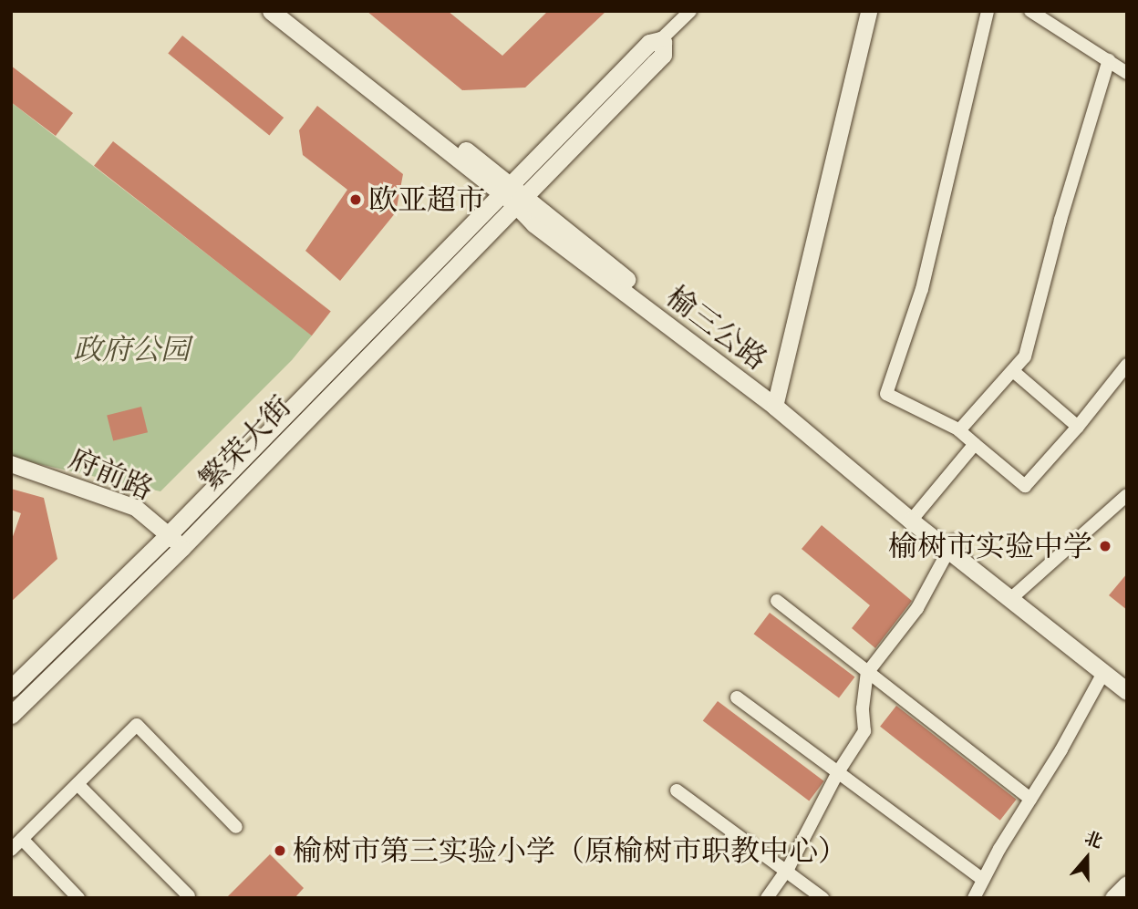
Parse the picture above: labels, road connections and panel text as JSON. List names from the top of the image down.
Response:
{
  "streets": {
    "main road": ["榆三公路", "繁荣大街"],
    "street": ["府前路"]
  },
  "crossings": [
    ["榆三公路", "繁荣大街"],
    ["繁荣大街", "府前路"]
  ],
  "parks": ["政府公园"],
  "places": ["欧亚超市", "榆树市实验中学", "榆树市第三实验小学（原榆树市职教中心）"],
  "north": "top"
}
